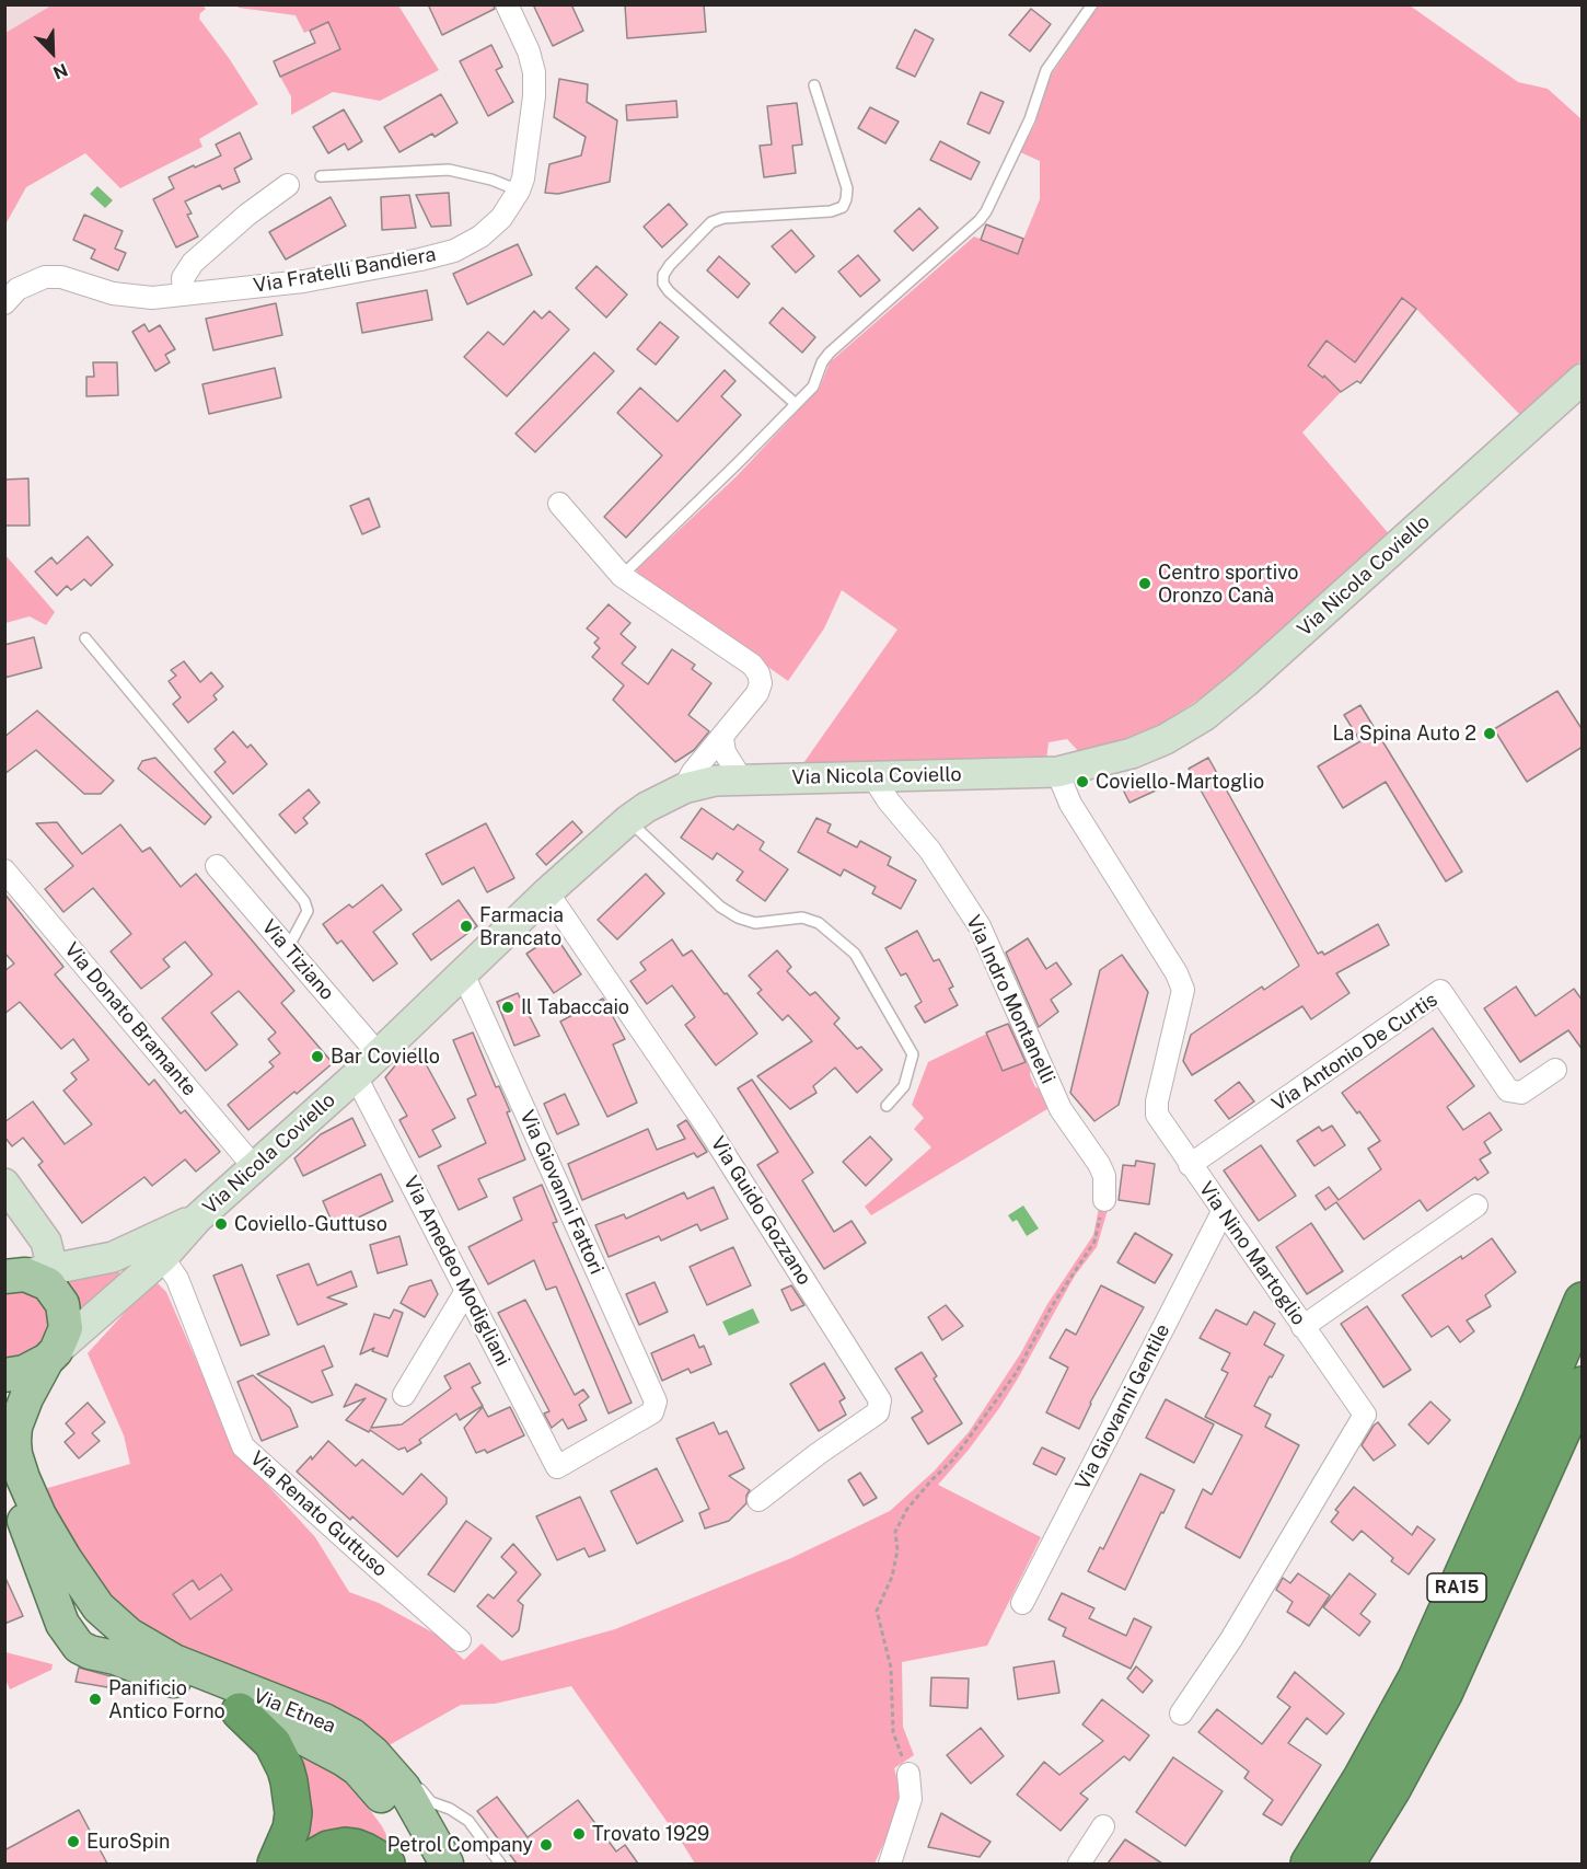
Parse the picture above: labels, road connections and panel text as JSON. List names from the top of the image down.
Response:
{
  "streets": {
    "highway": ["RA15"],
    "main road": ["Via Nicola Coviello", "Via Etnea"],
    "street": [
      "Via Fratelli Bandiera",
      "Via Tiziano",
      "Via Indro Montanelli",
      "Via Donato Bramante",
      "Via Antonio De Curtis",
      "Via Giovanni Fattori",
      "Via Guido Gozzano",
      "Via Nino Martoglio",
      "Via Amedeo Modigliani",
      "Via Giovanni Gentile",
      "Via Renato Guttuso"
    ]
  },
  "crossings": [
    ["Via Nicola Coviello", "Via Tiziano"],
    ["Via Nicola Coviello", "Via Indro Montanelli"],
    ["Via Nicola Coviello", "Via Donato Bramante"],
    ["Via Nicola Coviello", "Via Giovanni Fattori"],
    ["Via Nicola Coviello", "Via Guido Gozzano"],
    ["Via Nicola Coviello", "Via Nino Martoglio"],
    ["Via Nicola Coviello", "Via Amedeo Modigliani"],
    ["Via Nicola Coviello", "Via Renato Guttuso"],
    ["Via Nicola Coviello", "Via Etnea"],
    ["Via Antonio De Curtis", "Via Nino Martoglio"],
    ["Via Giovanni Fattori", "Via Amedeo Modigliani"],
    ["Via Nino Martoglio", "Via Giovanni Gentile"]
  ],
  "places": [
    "Centro sportivo Oronzo Canà",
    "La Spina Auto 2",
    "Coviello-Martoglio",
    "Farmacia Brancato",
    "Il Tabaccaio",
    "Bar Coviello",
    "Coviello-Guttuso",
    "Panificio Antico Forno",
    "Trovato 1929",
    "EuroSpin",
    "Petrol Company"
  ],
  "north": "bottom right"
}
